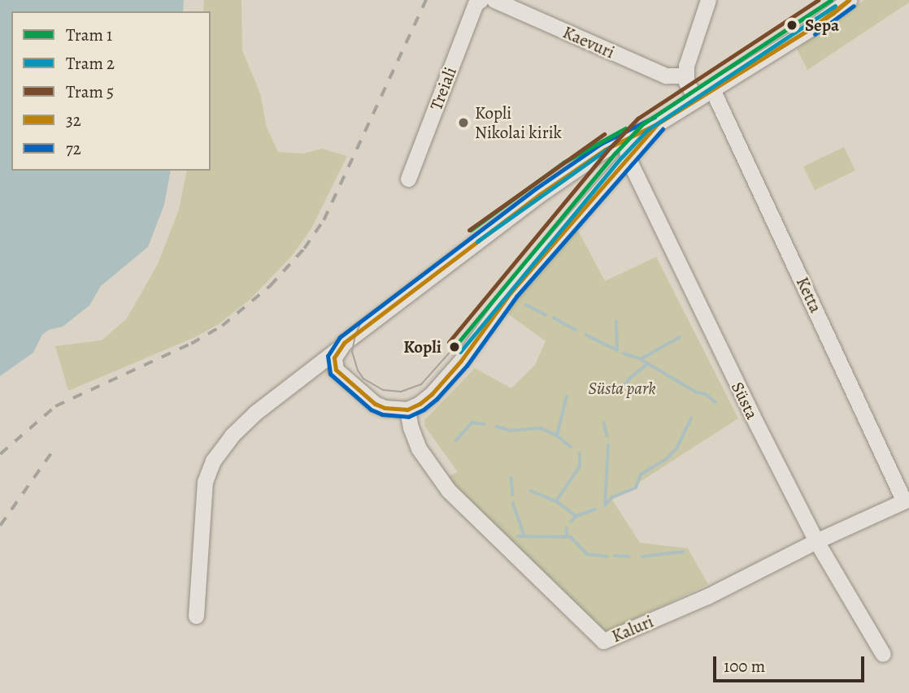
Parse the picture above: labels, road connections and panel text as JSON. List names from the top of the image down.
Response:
{
  "streets": {
    "street": [
      "Kaevuri",
      "Treiali",
      "Ketta",
      "Süsta",
      "Kaluri"
    ]
  },
  "crossings": [
    ["Ketta", "Kaluri"],
    ["Süsta", "Kaluri"]
  ],
  "parks": ["Süsta park"],
  "places": ["Sepa", "Kopli Nikolai kirik", "Kopli"],
  "lines": [
    "tram line 1",
    "tram line 5",
    "transit line 32",
    "tram line 2",
    "transit line 72"
  ],
  "legend": [
    "Tram 1",
    "Tram 2",
    "Tram 5",
    "32",
    "72"
  ],
  "scale_bar": "100 m"
}
